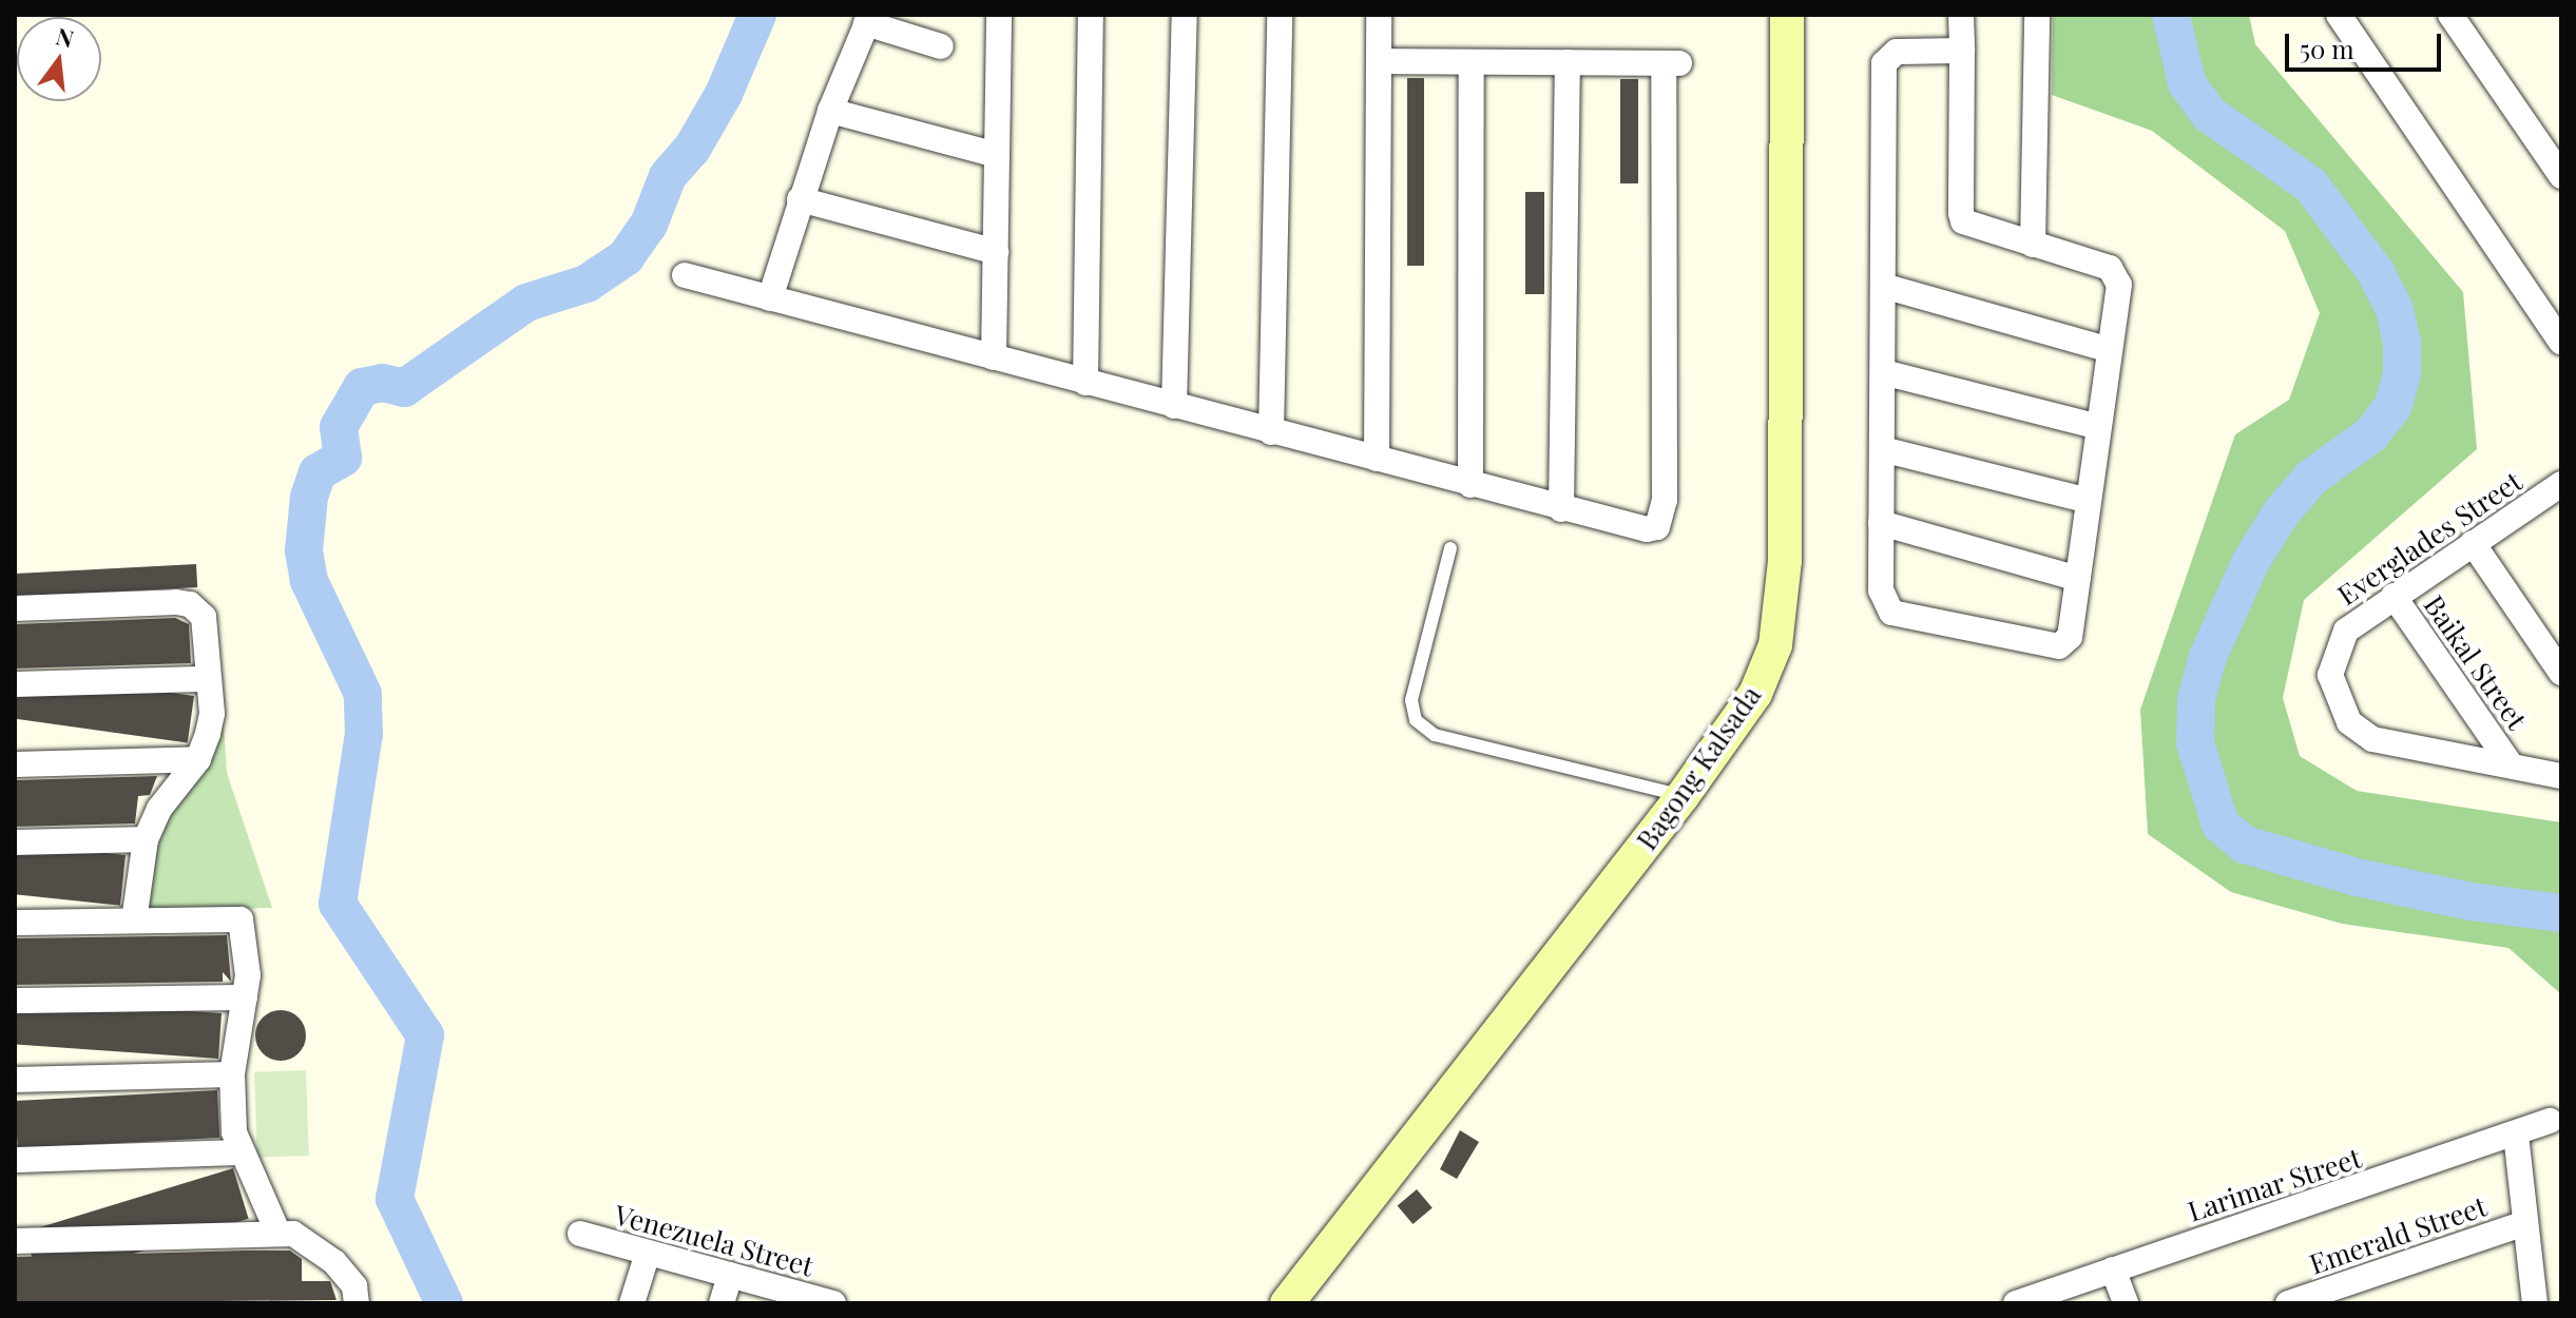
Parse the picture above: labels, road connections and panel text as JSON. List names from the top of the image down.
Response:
{
  "streets": {
    "street": [
      "Everglades Street",
      "Baikal Street",
      "Bagong Kalsada",
      "Larimar Street",
      "Emerald Street",
      "Venezuela Street"
    ]
  },
  "crossings": [
    ["Everglades Street", "Baikal Street"]
  ],
  "scale_bar": "50 m",
  "north": "top"
}
